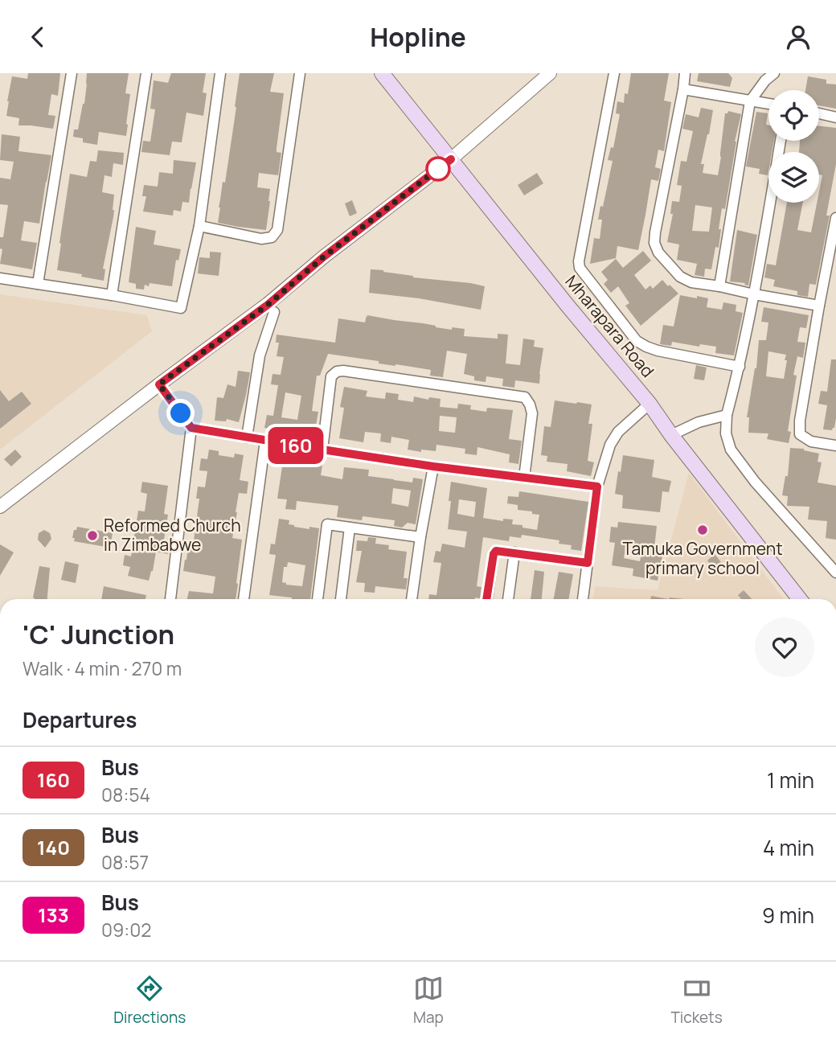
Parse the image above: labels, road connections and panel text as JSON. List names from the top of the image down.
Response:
{
  "streets": {
    "main road": ["Mharapara Road"]
  },
  "places": ["Tamuka Government primary school", "Reformed Church in Zimbabwe"],
  "lines": ["bus line 160"],
  "page": {
    "header": "Hopline",
    "on_map": "160",
    "heading": [
      ["'C' Junction", "Walk · 4 min · 270 m"],
      "Departures"
    ],
    "list": [
      {
        "mark": "160",
        "name": "Bus",
        "note": "08:54",
        "value": "1 min"
      },
      {
        "mark": "140",
        "name": "Bus",
        "note": "08:57",
        "value": "4 min"
      },
      {
        "mark": "133",
        "name": "Bus",
        "note": "09:02",
        "value": "9 min"
      }
    ],
    "tabs": ["Directions", "Map", "Tickets"]
  }
}
